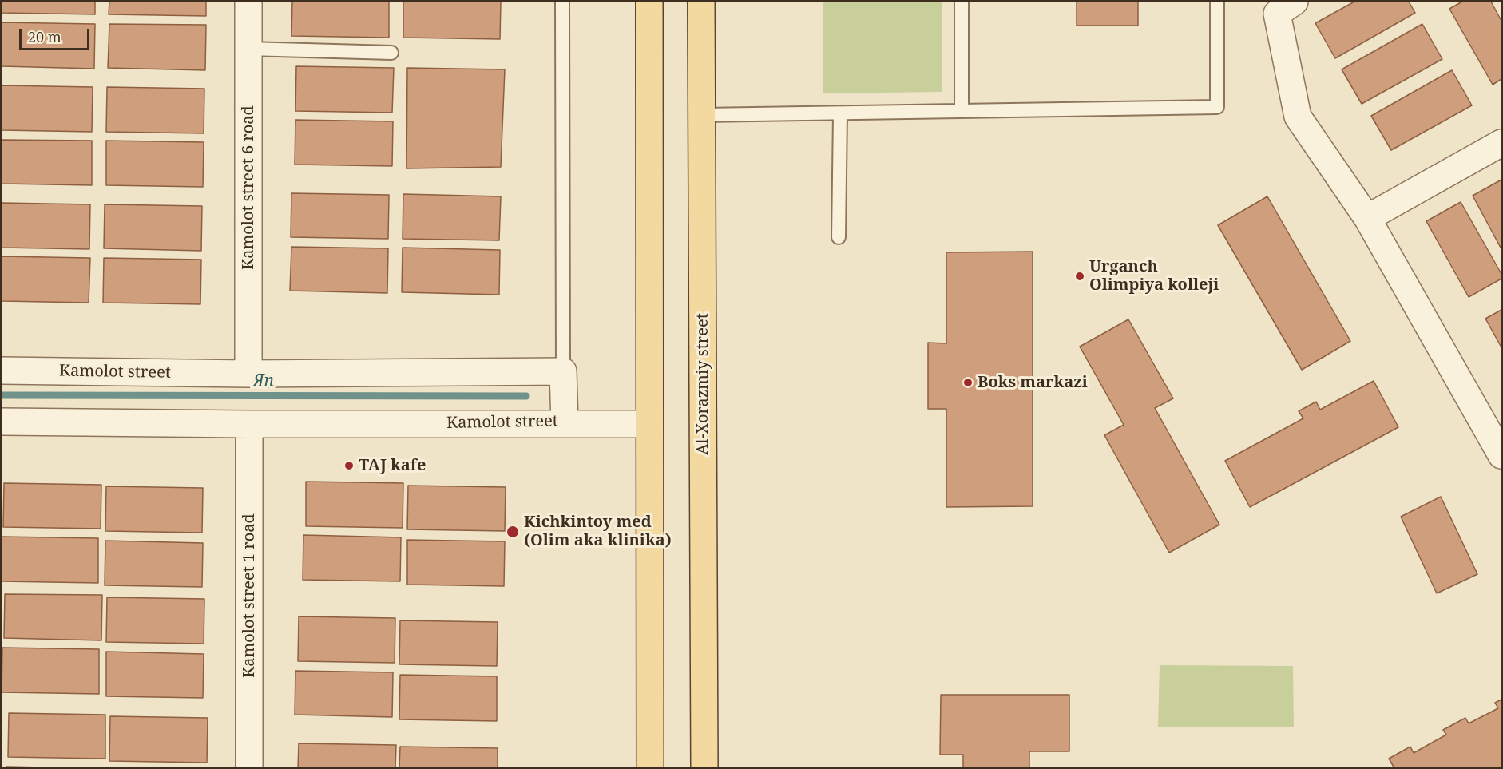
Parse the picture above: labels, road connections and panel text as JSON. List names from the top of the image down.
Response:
{
  "streets": {
    "main road": ["Al-Xorazmiy street"],
    "street": ["Kamolot street 6 road", "Kamolot street", "Kamolot street 1 road"]
  },
  "crossings": [
    ["Kamolot street 6 road", "Kamolot street"],
    ["Kamolot street", "Kamolot street 1 road"]
  ],
  "water": ["Яп"],
  "places": [
    "Urganch Olimpiya kolleji",
    "Boks markazi",
    "TAJ kafe",
    "Kichkintoy med (Olim aka klinika)"
  ],
  "scale_bar": "20 m"
}
